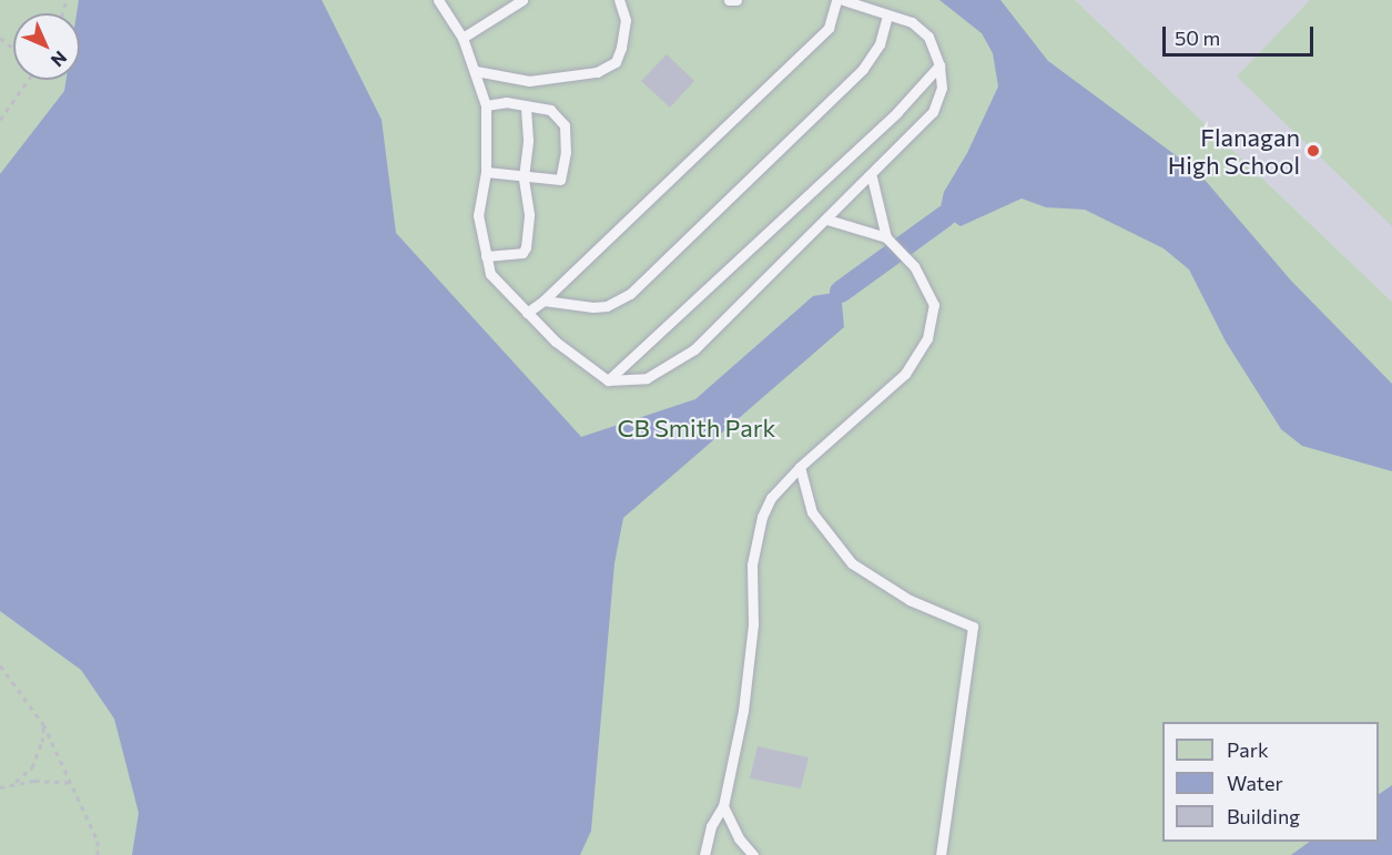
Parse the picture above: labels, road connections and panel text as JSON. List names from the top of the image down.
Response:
{
  "parks": ["CB Smith Park"],
  "places": ["Flanagan High School"],
  "legend": ["Park", "Water", "Building"],
  "scale_bar": "50 m",
  "north": "bottom right"
}
